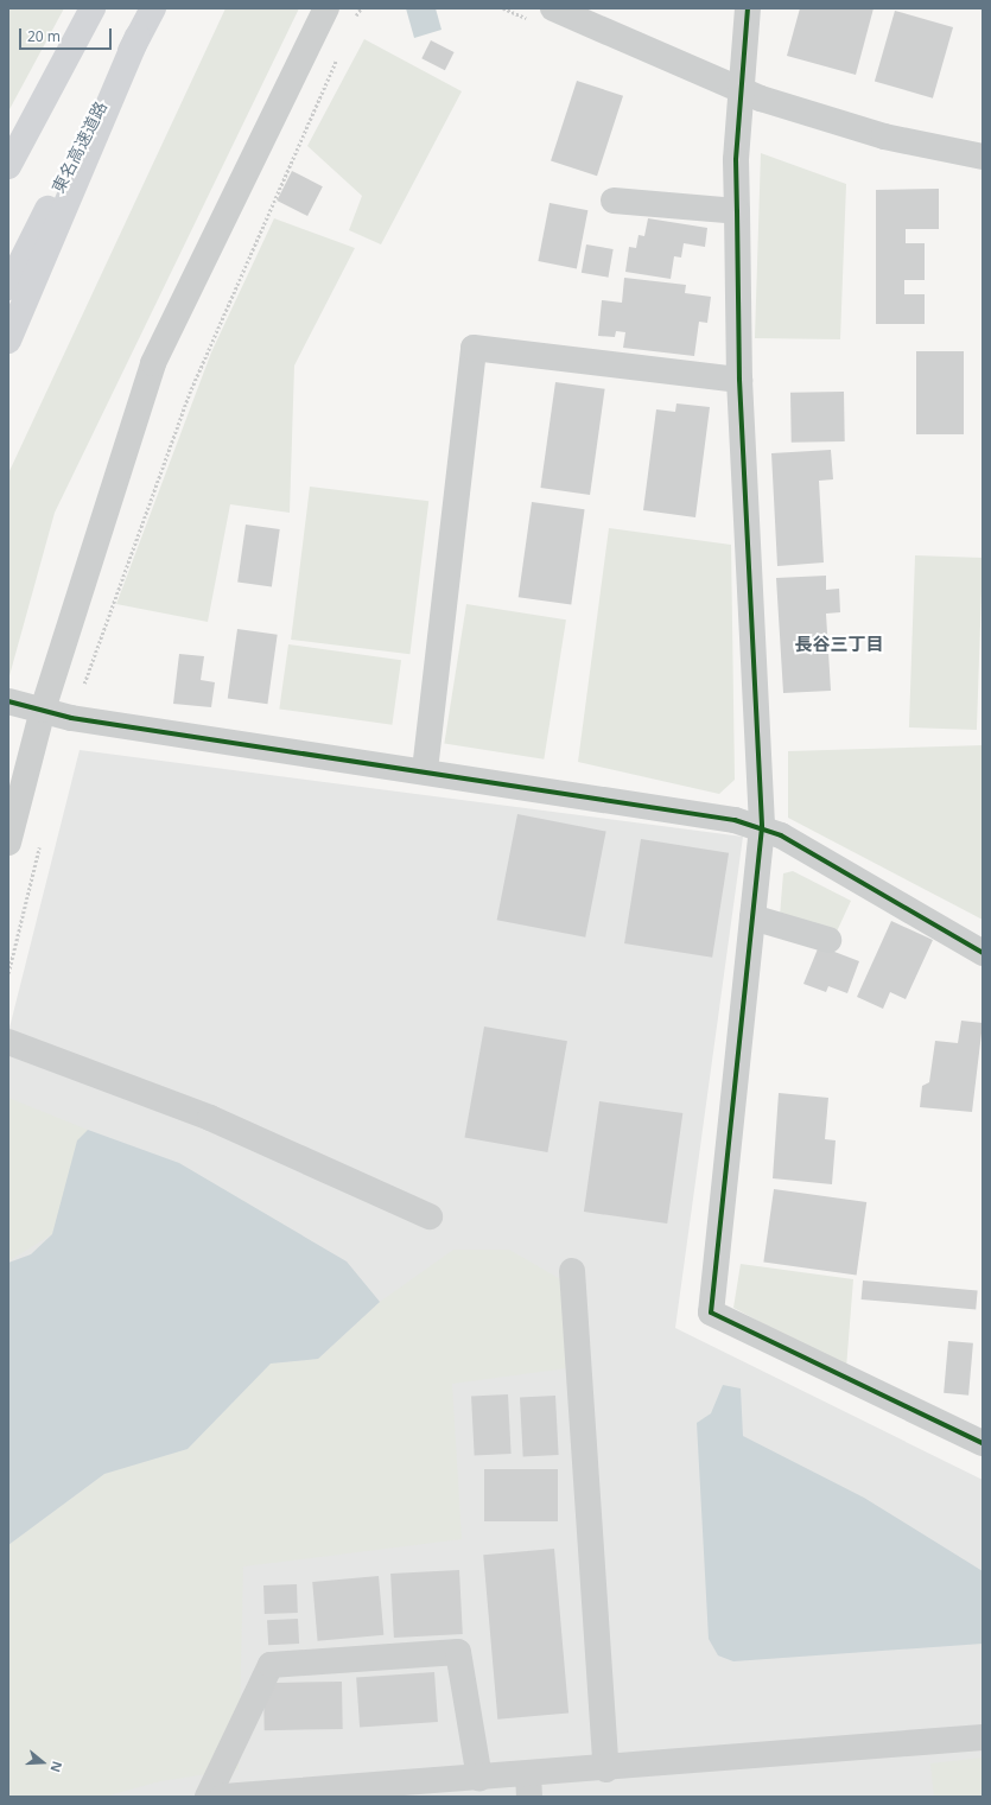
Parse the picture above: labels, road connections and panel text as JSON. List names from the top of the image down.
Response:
{
  "streets": {
    "highway": ["東名高速道路"]
  },
  "districts": ["長谷三丁目"],
  "scale_bar": "20 m",
  "north": "right"
}
